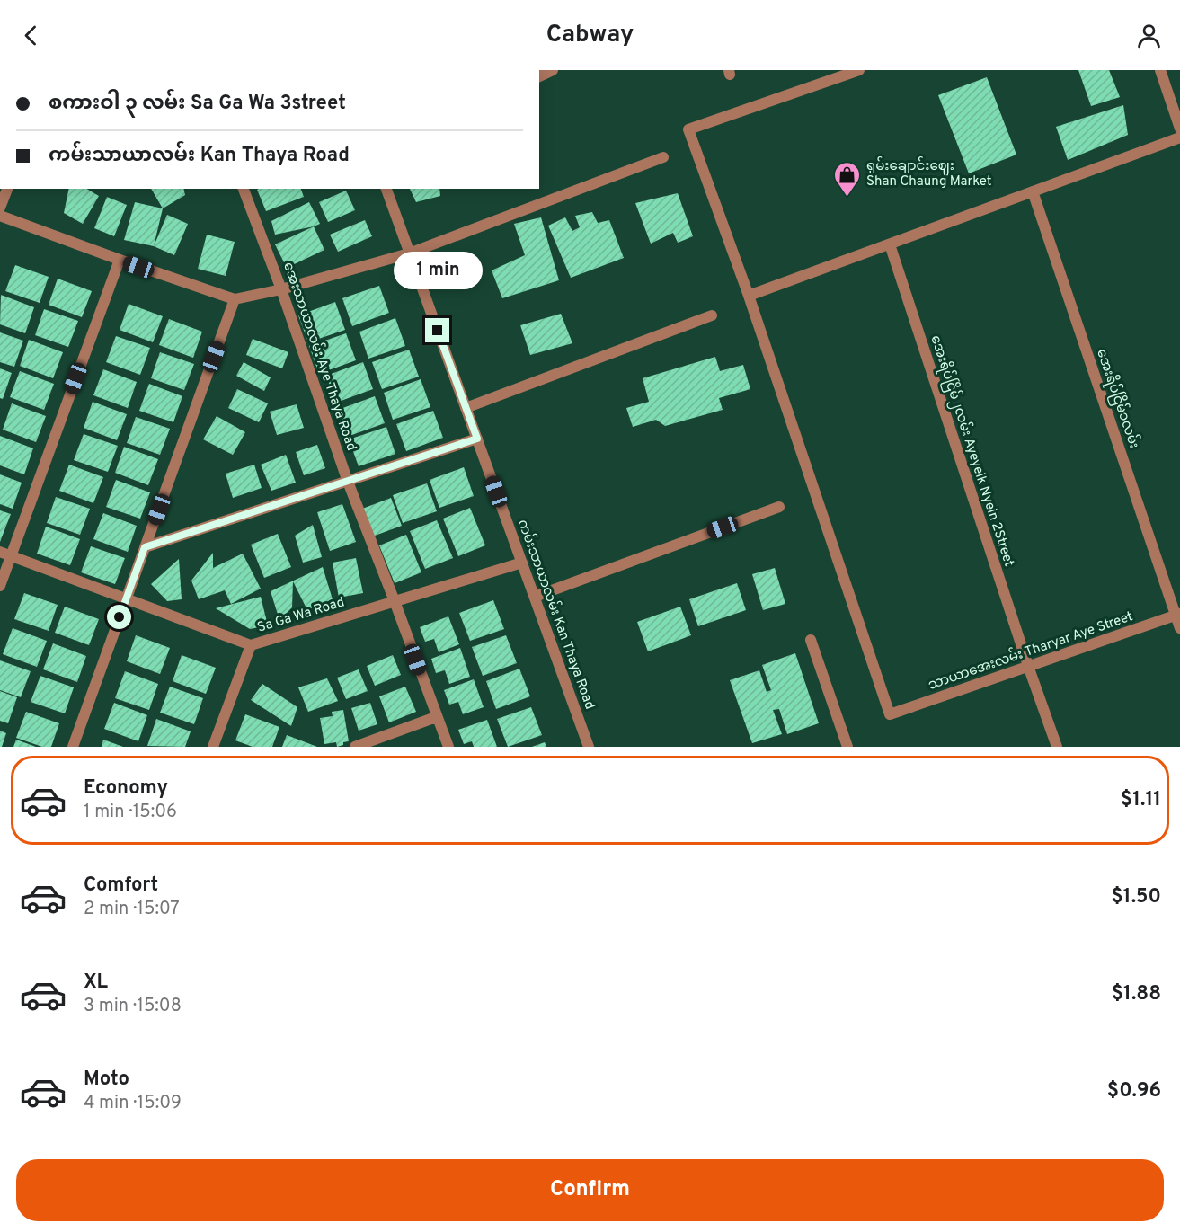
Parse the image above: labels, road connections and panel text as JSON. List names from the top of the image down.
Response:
{
  "streets": {
    "street": [
      "အေးသာယာလမ်း Aye Thaya Road",
      "အေးရိပ်ငြိမ်၁လမ်း",
      "အေးရိပ်ငြိမ်၂လမ်း Ayeyeik Nyein 2Street",
      "ကမ်းသာယာလမ်း Kan Thaya Road",
      "Sa Ga Wa Road",
      "သာယာအေးလမ်း Tharyar Aye Street"
    ]
  },
  "crossings": [
    ["အေးသာယာလမ်း Aye Thaya Road", "Sa Ga Wa Road"],
    ["အေးရိပ်ငြိမ်၁လမ်း", "သာယာအေးလမ်း Tharyar Aye Street"],
    ["အေးရိပ်ငြိမ်၂လမ်း Ayeyeik Nyein 2Street", "သာယာအေးလမ်း Tharyar Aye Street"],
    ["ကမ်းသာယာလမ်း Kan Thaya Road", "Sa Ga Wa Road"]
  ],
  "places": {
    "shop": ["ရှမ်းချောင်းဈေး Shan Chaung Market"]
  },
  "page": {
    "header": "Cabway",
    "banner": ["စကားဝါ ၃ လမ်း Sa Ga Wa 3street", "ကမ်းသာယာလမ်း Kan Thaya Road"],
    "bubble": "1 min",
    "list": [
      {
        "name": "Economy",
        "note": "1 min · 15:06",
        "value": "$1.11"
      },
      {
        "name": "Comfort",
        "note": "2 min · 15:07",
        "value": "$1.50"
      },
      {
        "name": "XL",
        "note": "3 min · 15:08",
        "value": "$1.88"
      },
      {
        "name": "Moto",
        "note": "4 min · 15:09",
        "value": "$0.96"
      }
    ],
    "buttons": "Confirm"
  }
}
